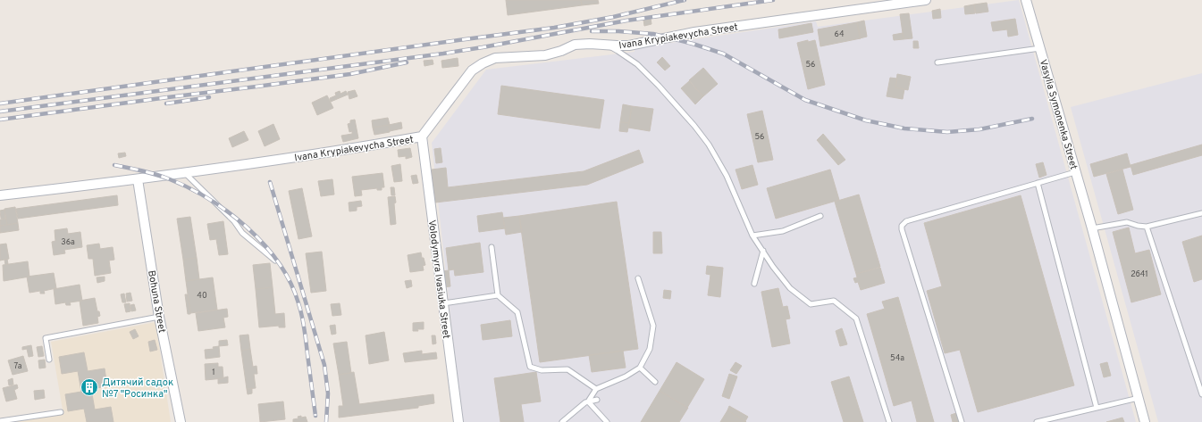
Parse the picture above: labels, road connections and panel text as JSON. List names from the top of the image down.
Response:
{
  "streets": {
    "street": [
      "Ivana Krypiakevycha Street",
      "Vasylia Symonenka Street",
      "Volodymyra Ivasiuka Street",
      "Bohuna Street"
    ]
  },
  "crossings": [
    ["Ivana Krypiakevycha Street", "Volodymyra Ivasiuka Street"],
    ["Ivana Krypiakevycha Street", "Bohuna Street"]
  ],
  "places": {
    "building": ["Дитячий садок №7 \"Росинка\""]
  },
  "house_numbers": [
    "64",
    "56",
    "56",
    "36а",
    "2б41",
    "40",
    "54а",
    "7а",
    "1"
  ]
}
